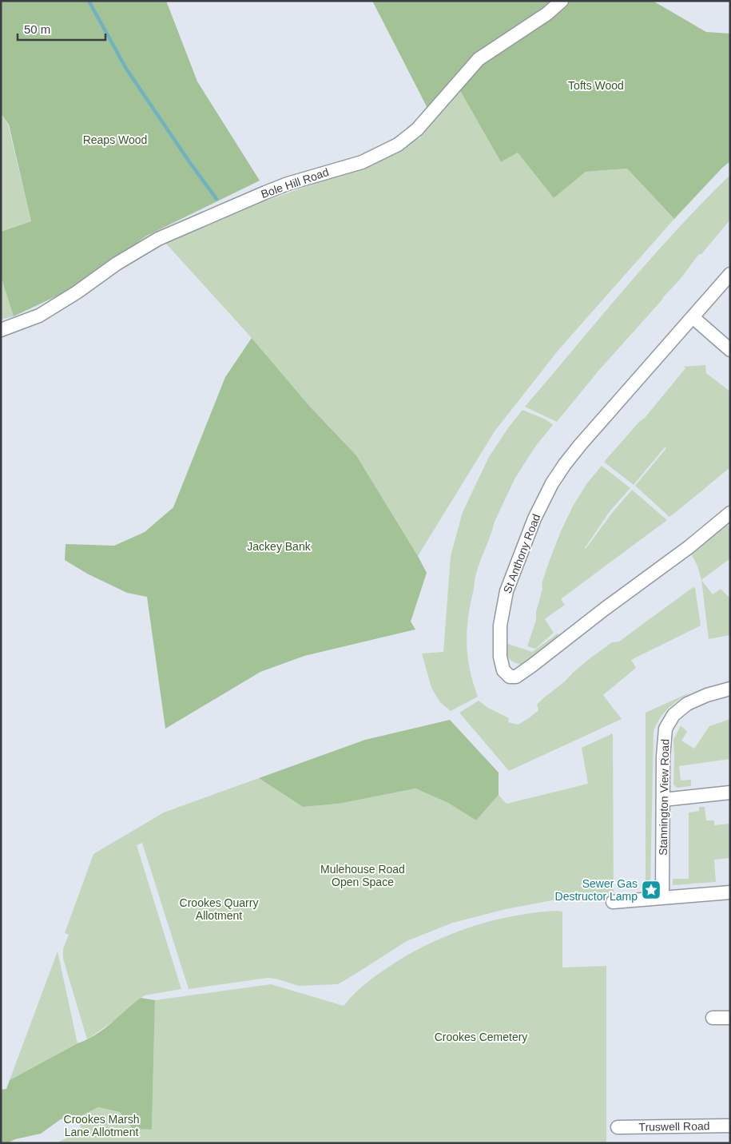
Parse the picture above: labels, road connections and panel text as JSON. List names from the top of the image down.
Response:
{
  "streets": {
    "street": [
      "Bole Hill Road",
      "St Anthony Road",
      "Stannington View Road",
      "Truswell Road"
    ]
  },
  "parks": [
    "Tofts Wood",
    "Reaps Wood",
    "Jackey Bank",
    "Mulehouse Road Open Space",
    "Crookes Quarry Allotment",
    "Crookes Cemetery",
    "Crookes Marsh Lane Allotment"
  ],
  "places": {
    "place": ["Sewer Gas Destructor Lamp"]
  },
  "scale_bar": "50 m"
}
